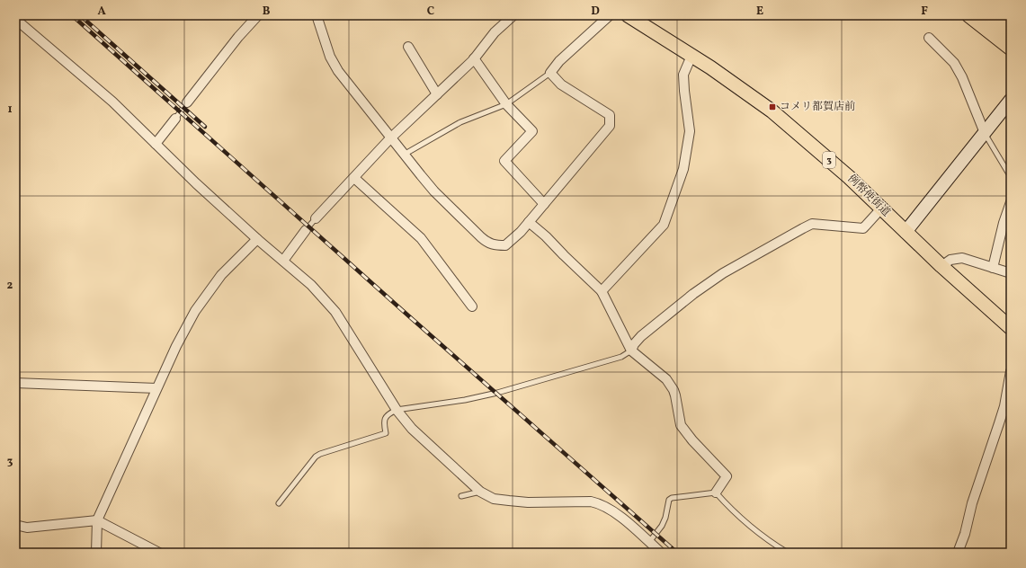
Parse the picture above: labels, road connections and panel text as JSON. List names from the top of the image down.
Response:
{
  "streets": {
    "main road": ["3", "例幣使街道"]
  },
  "places": {
    "transit": ["コメリ都賀店前"]
  },
  "grid": {
    "columns": [
      "A",
      "B",
      "C",
      "D",
      "E",
      "F"
    ],
    "rows": ["1", "2", "3"]
  }
}
